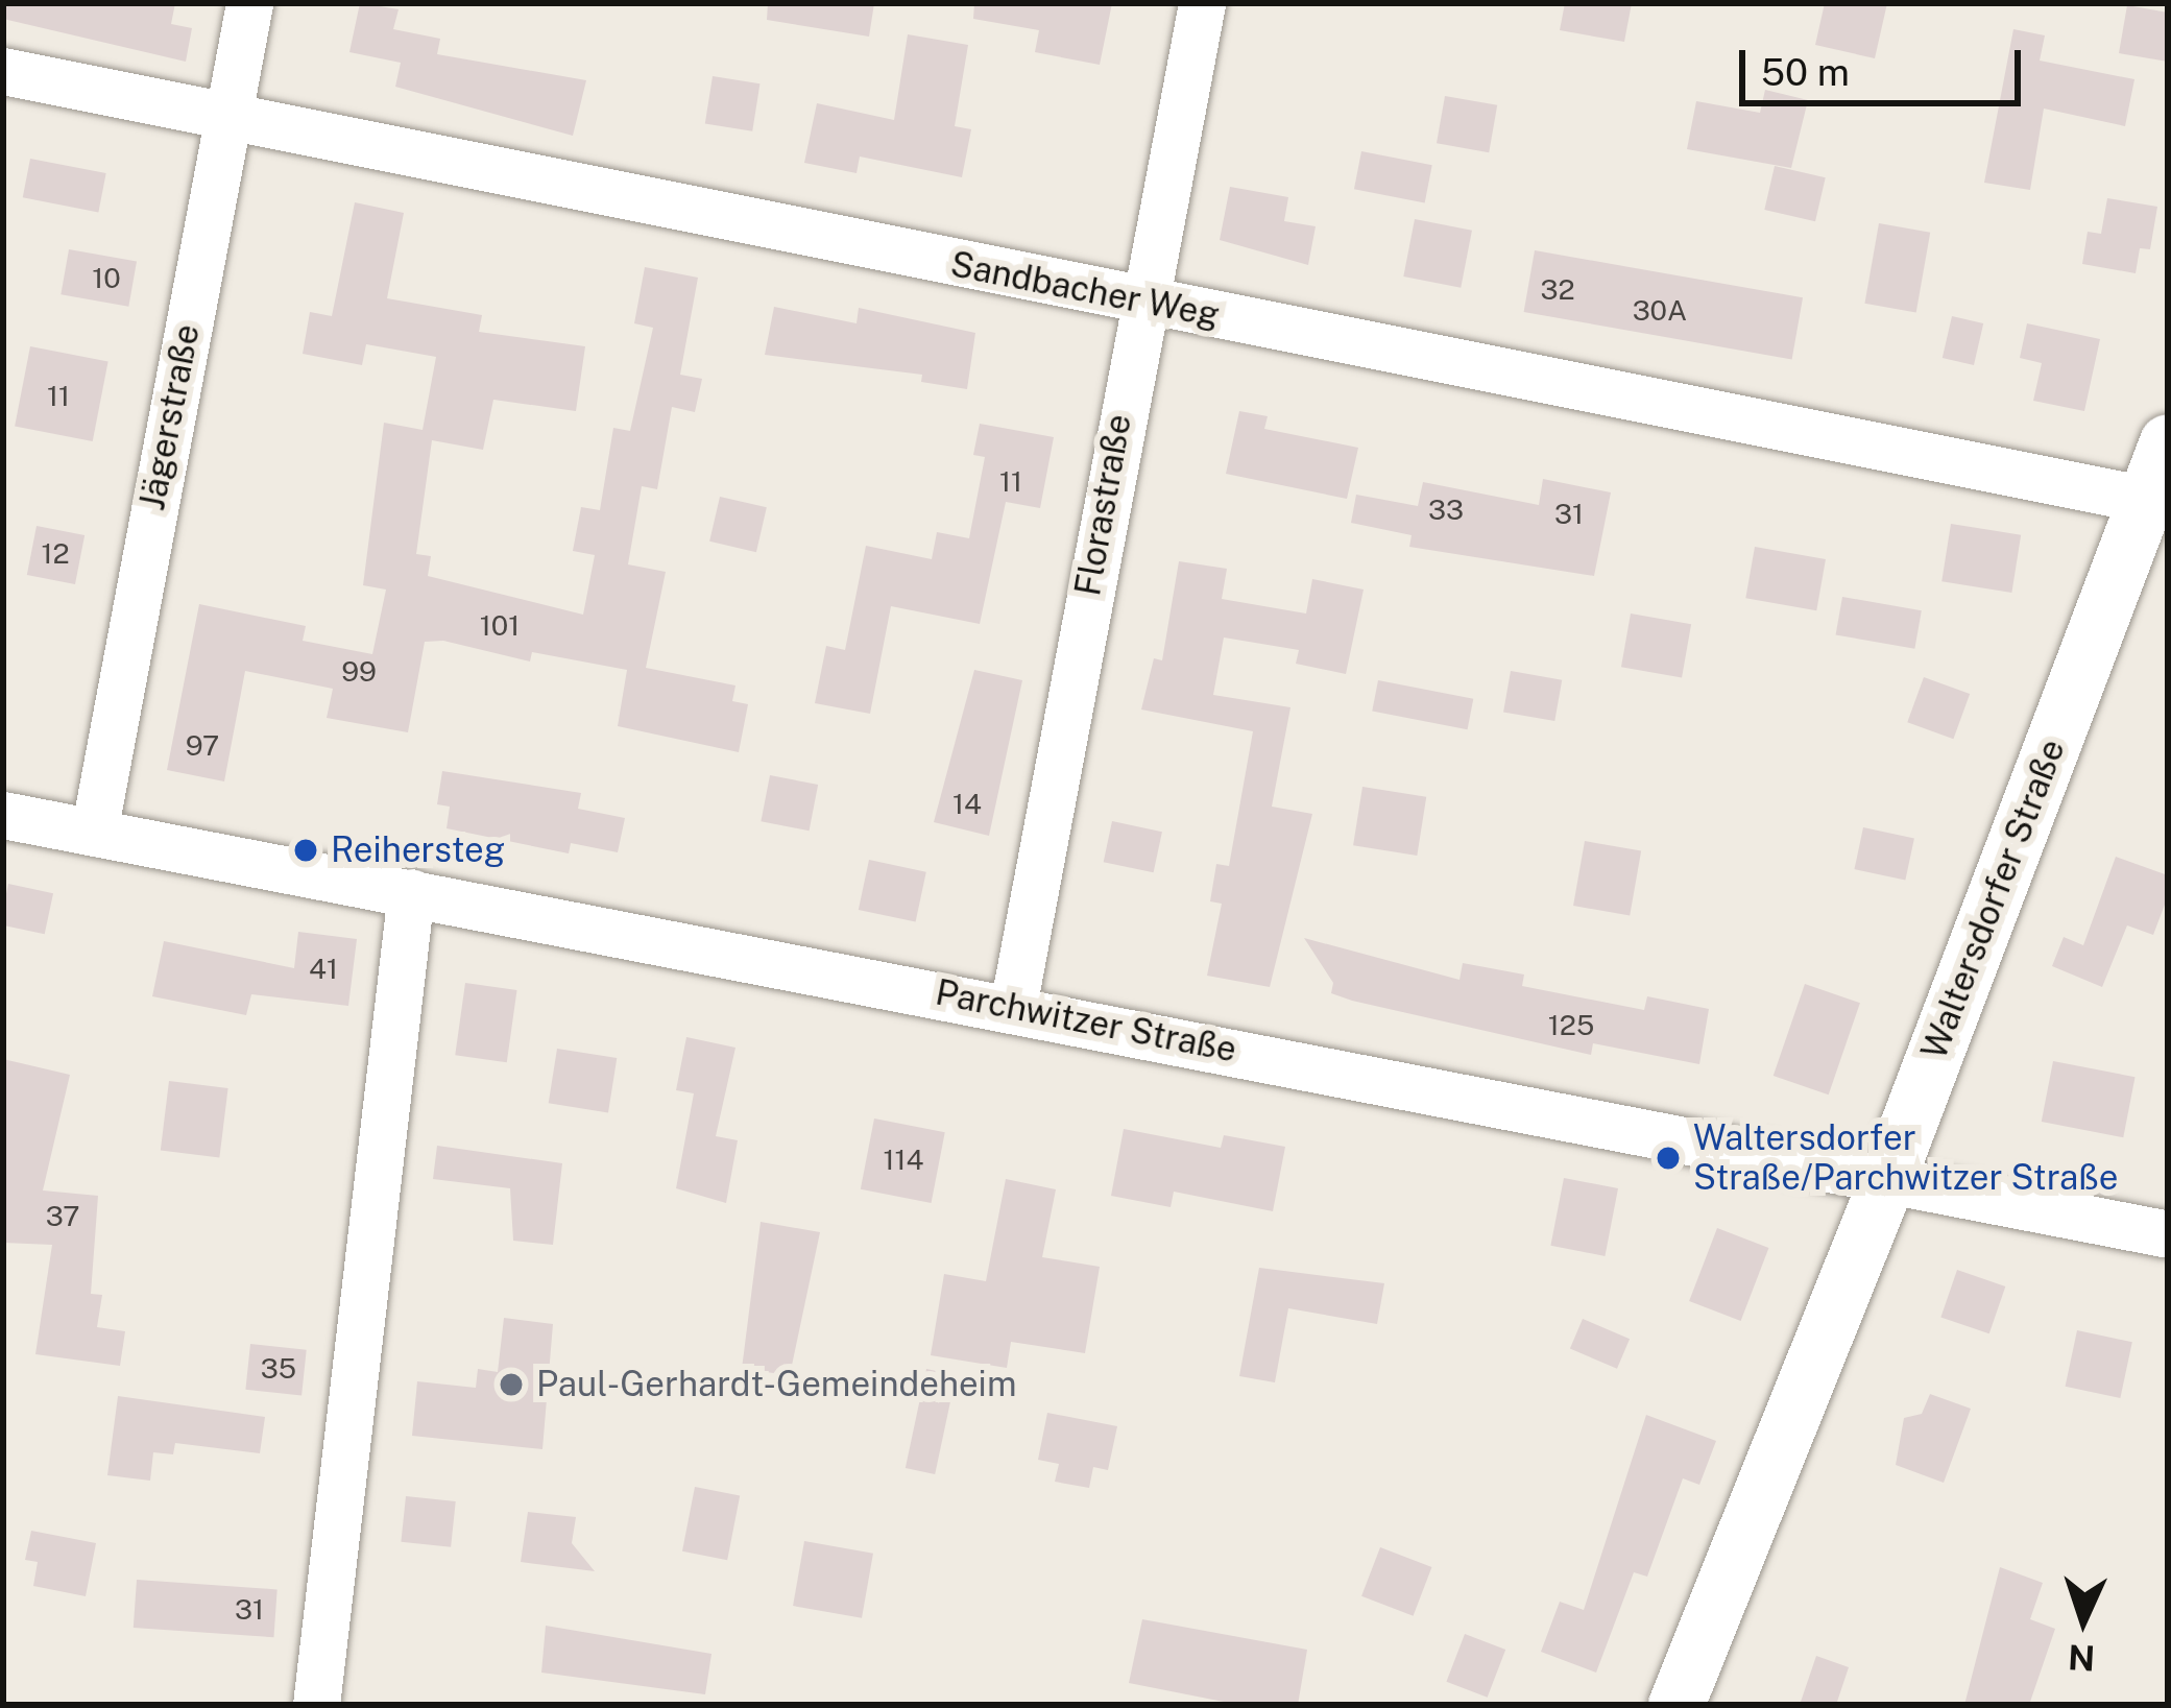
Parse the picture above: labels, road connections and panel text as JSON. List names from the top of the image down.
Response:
{
  "streets": {
    "street": [
      "Sandbacher Weg",
      "Jägerstraße",
      "Florastraße",
      "Waltersdorfer Straße",
      "Parchwitzer Straße"
    ]
  },
  "crossings": [
    ["Sandbacher Weg", "Jägerstraße"],
    ["Sandbacher Weg", "Florastraße"],
    ["Sandbacher Weg", "Waltersdorfer Straße"],
    ["Jägerstraße", "Parchwitzer Straße"],
    ["Florastraße", "Parchwitzer Straße"],
    ["Waltersdorfer Straße", "Parchwitzer Straße"]
  ],
  "places": ["Reihersteg", "Waltersdorfer Straße/Parchwitzer Straße", "Paul-Gerhardt-Gemeindeheim"],
  "house_numbers": [
    "10",
    "32",
    "30A",
    "11",
    "11",
    "33",
    "31",
    "12",
    "101",
    "99",
    "97",
    "14",
    "41",
    "125",
    "114",
    "37",
    "35",
    "31"
  ],
  "scale_bar": "50 m",
  "north": "bottom"
}
